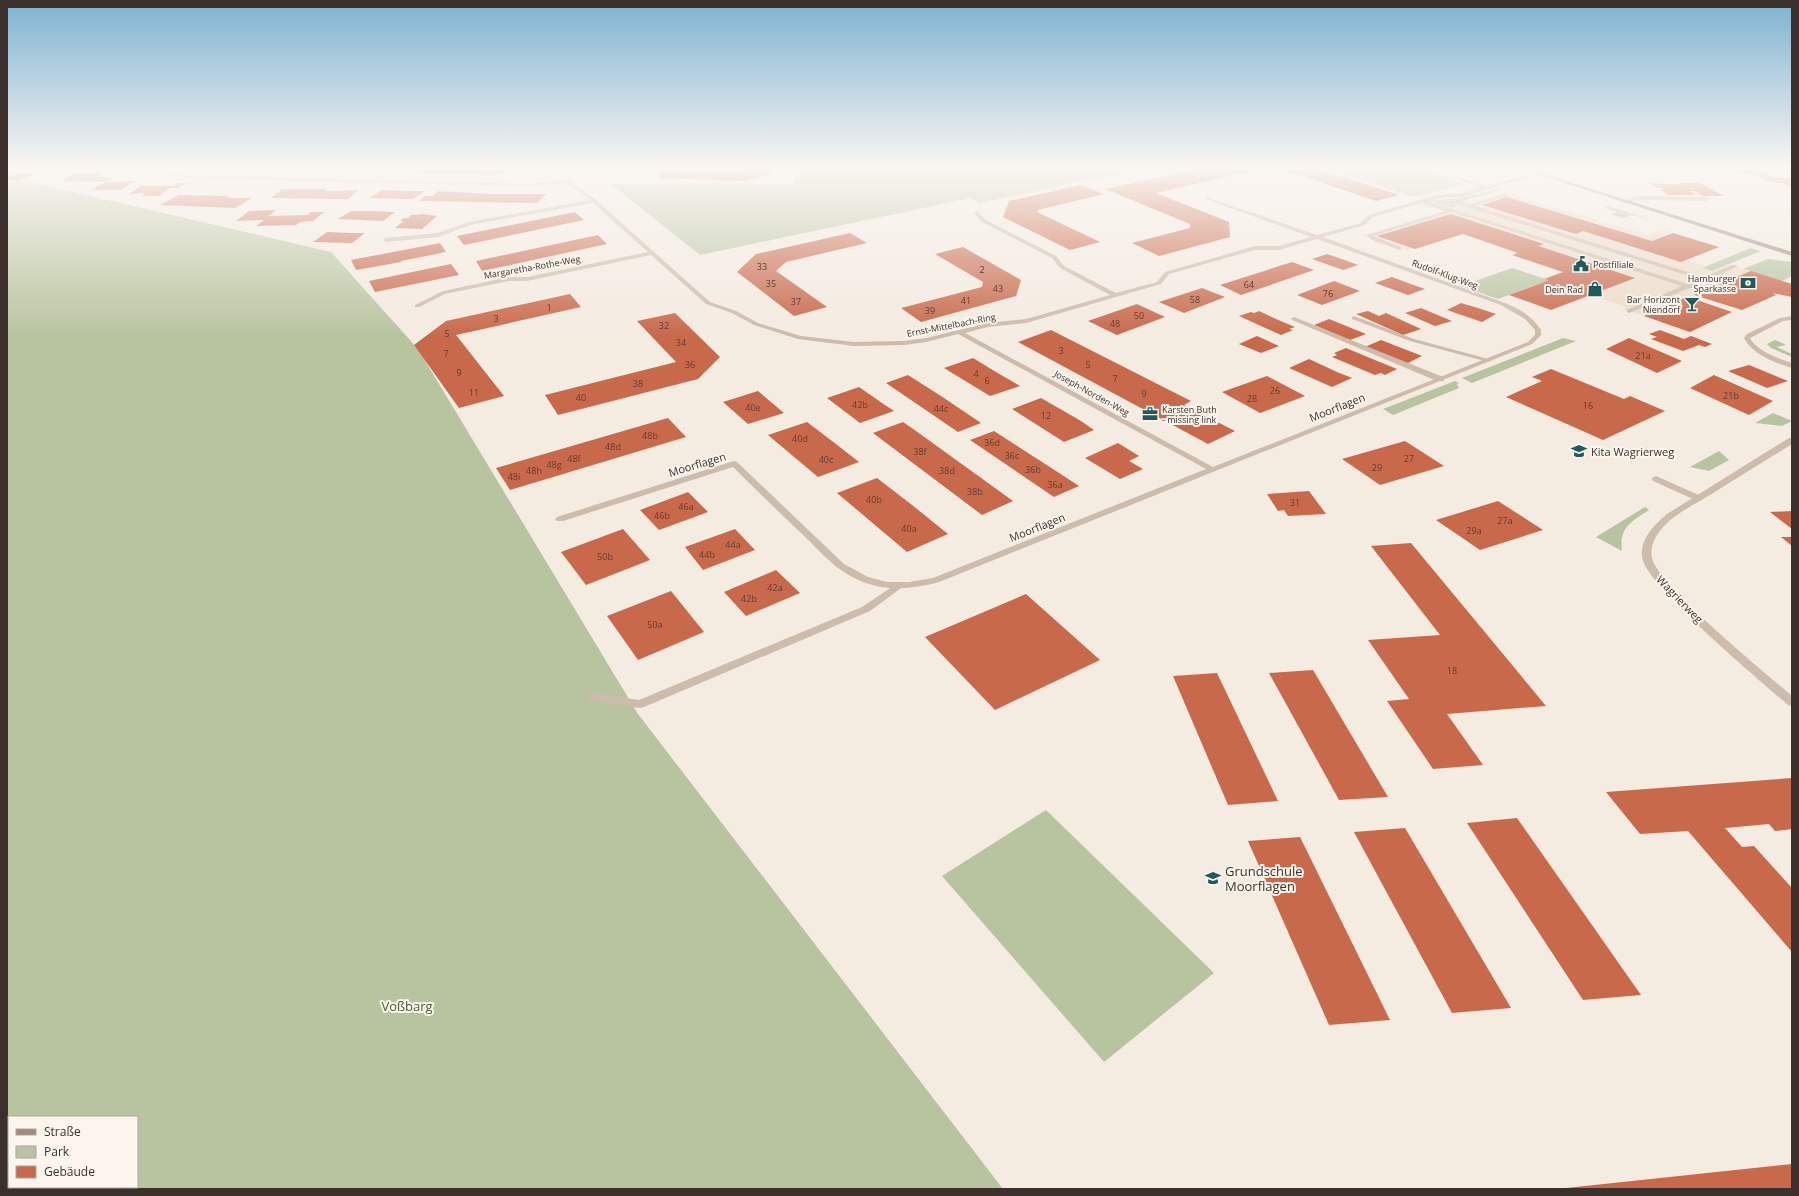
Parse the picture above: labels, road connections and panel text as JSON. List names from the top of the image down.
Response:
{
  "streets": {
    "street": [
      "Margaretha-Rothe-Weg",
      "Rudolf-Klug-Weg",
      "Ernst-Mittelbach-Ring",
      "Joseph-Norden-Weg",
      "Moorflagen",
      "Wagrierweg"
    ]
  },
  "crossings": [
    ["Margaretha-Rothe-Weg", "Ernst-Mittelbach-Ring"],
    ["Rudolf-Klug-Weg", "Ernst-Mittelbach-Ring"],
    ["Rudolf-Klug-Weg", "Moorflagen"],
    ["Ernst-Mittelbach-Ring", "Joseph-Norden-Weg"],
    ["Joseph-Norden-Weg", "Moorflagen"]
  ],
  "parks": ["Voßbarg"],
  "places": {
    "public building": ["Postfiliale"],
    "bank": ["Hamburger Sparkasse"],
    "shop": ["Dein Rad"],
    "bar": ["Bar Horizont Niendorf"],
    "office": ["Karsten Buth - missing link"],
    "school or university": ["Kita Wagrierweg", "Grundschule Moorflagen"]
  },
  "house_numbers": [
    "33",
    "2",
    "35",
    "64",
    "43",
    "76",
    "58",
    "41",
    "37",
    "1",
    "39",
    "50",
    "3",
    "48",
    "32",
    "5",
    "34",
    "3",
    "7",
    "21a",
    "36",
    "5",
    "9",
    "4",
    "7",
    "6",
    "38",
    "26",
    "11",
    "9",
    "21b",
    "40",
    "28",
    "42b",
    "16",
    "40e",
    "44c",
    "12",
    "48b",
    "40d",
    "36d",
    "48d",
    "38f",
    "36c",
    "48f",
    "27",
    "40c",
    "48g",
    "29",
    "36b",
    "48h",
    "38d",
    "48i",
    "36a",
    "38b",
    "40b",
    "31",
    "46a",
    "46b",
    "27a",
    "40a",
    "29a",
    "44a",
    "44b",
    "50b",
    "42a",
    "42b",
    "50a",
    "18"
  ],
  "legend": ["Straße", "Park", "Gebäude"]
}
